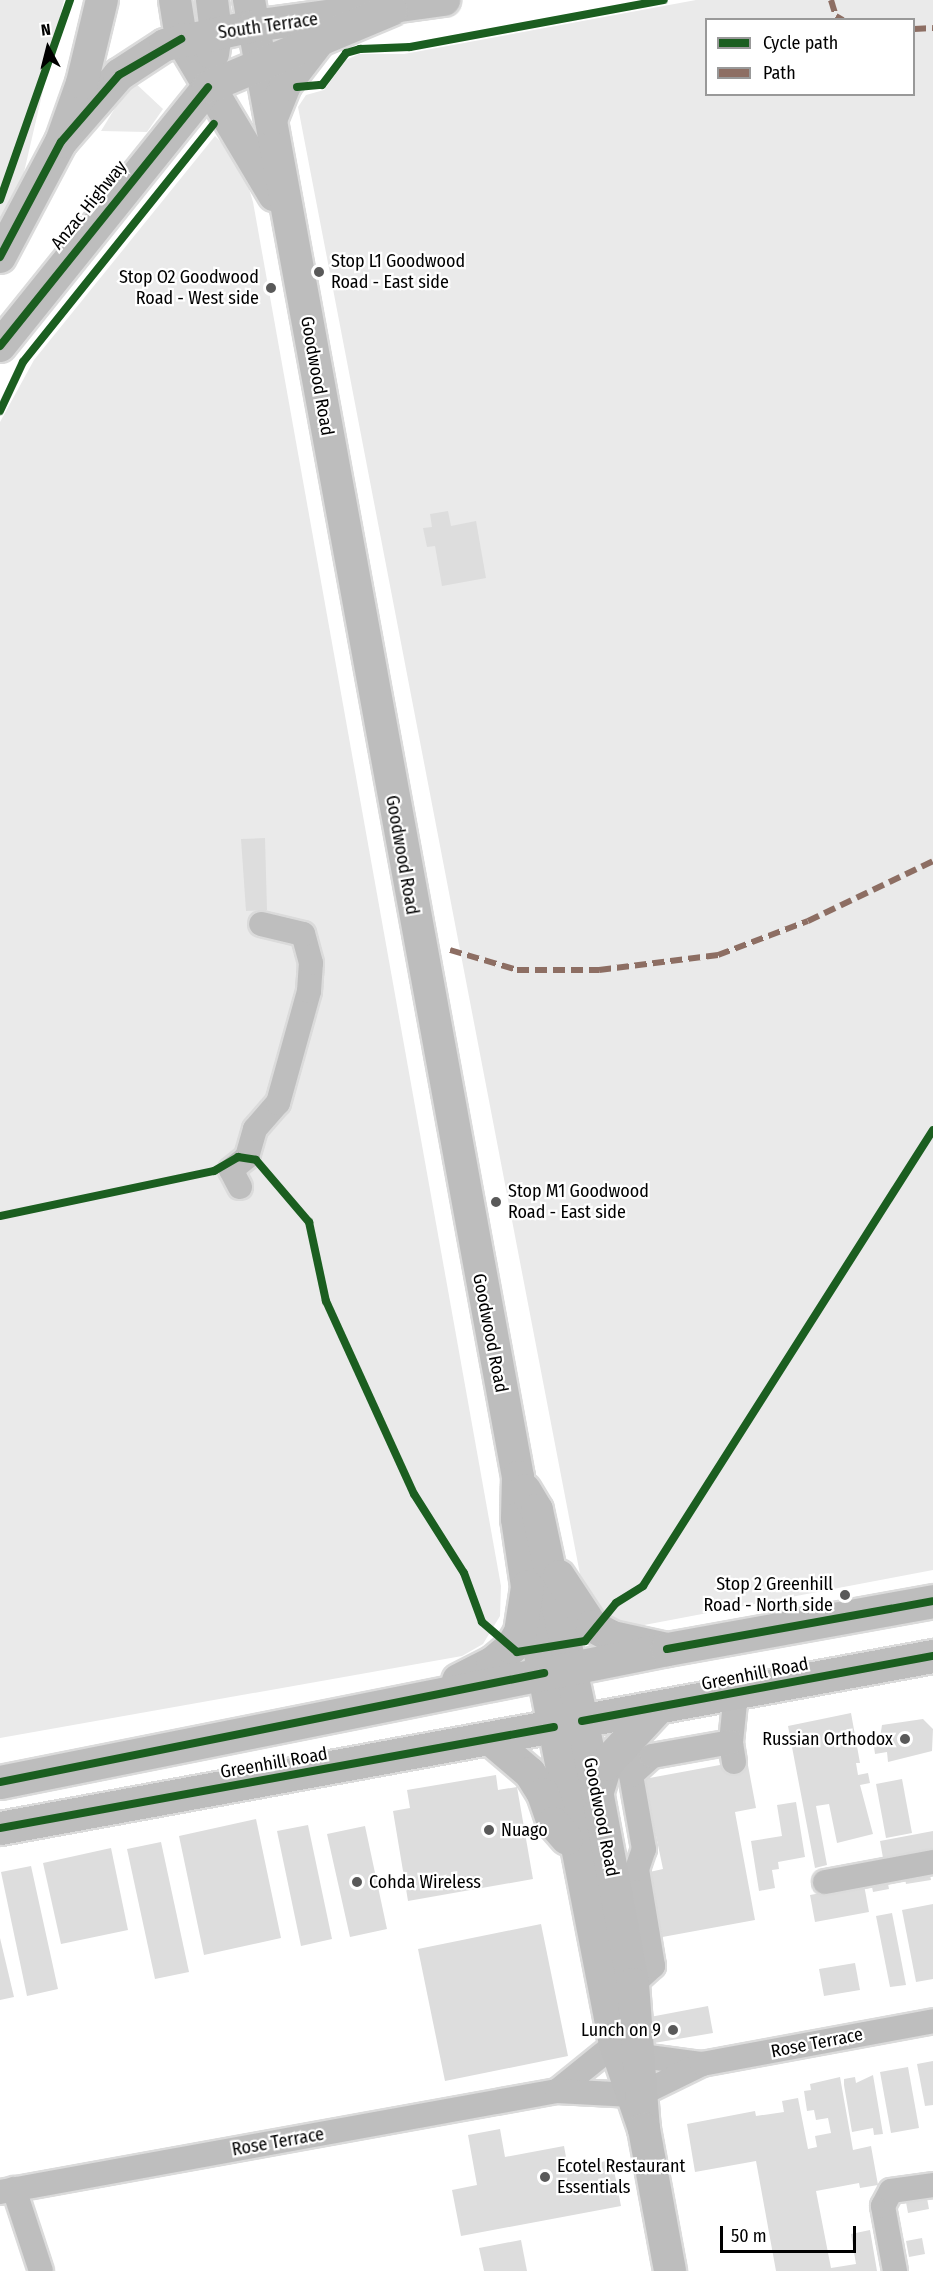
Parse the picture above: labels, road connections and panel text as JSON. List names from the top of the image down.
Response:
{
  "streets": {
    "highway": ["Greenhill Road"],
    "main road": ["South Terrace", "Anzac Highway", "Goodwood Road"],
    "street": ["Rose Terrace"]
  },
  "crossings": [
    ["South Terrace", "Anzac Highway"],
    ["South Terrace", "Goodwood Road"],
    ["Anzac Highway", "Goodwood Road"],
    ["Goodwood Road", "Greenhill Road"],
    ["Goodwood Road", "Rose Terrace"]
  ],
  "places": [
    "Stop L1 Goodwood Road - East side",
    "Stop O2 Goodwood Road - West side",
    "Stop M1 Goodwood Road - East side",
    "Stop 2 Greenhill Road - North side",
    "Russian Orthodox",
    "Nuago",
    "Cohda Wireless",
    "Lunch on 9",
    "Ecotel Restaurant Essentials"
  ],
  "legend": ["Cycle path", "Path"],
  "scale_bar": "50 m",
  "north": "top"
}
